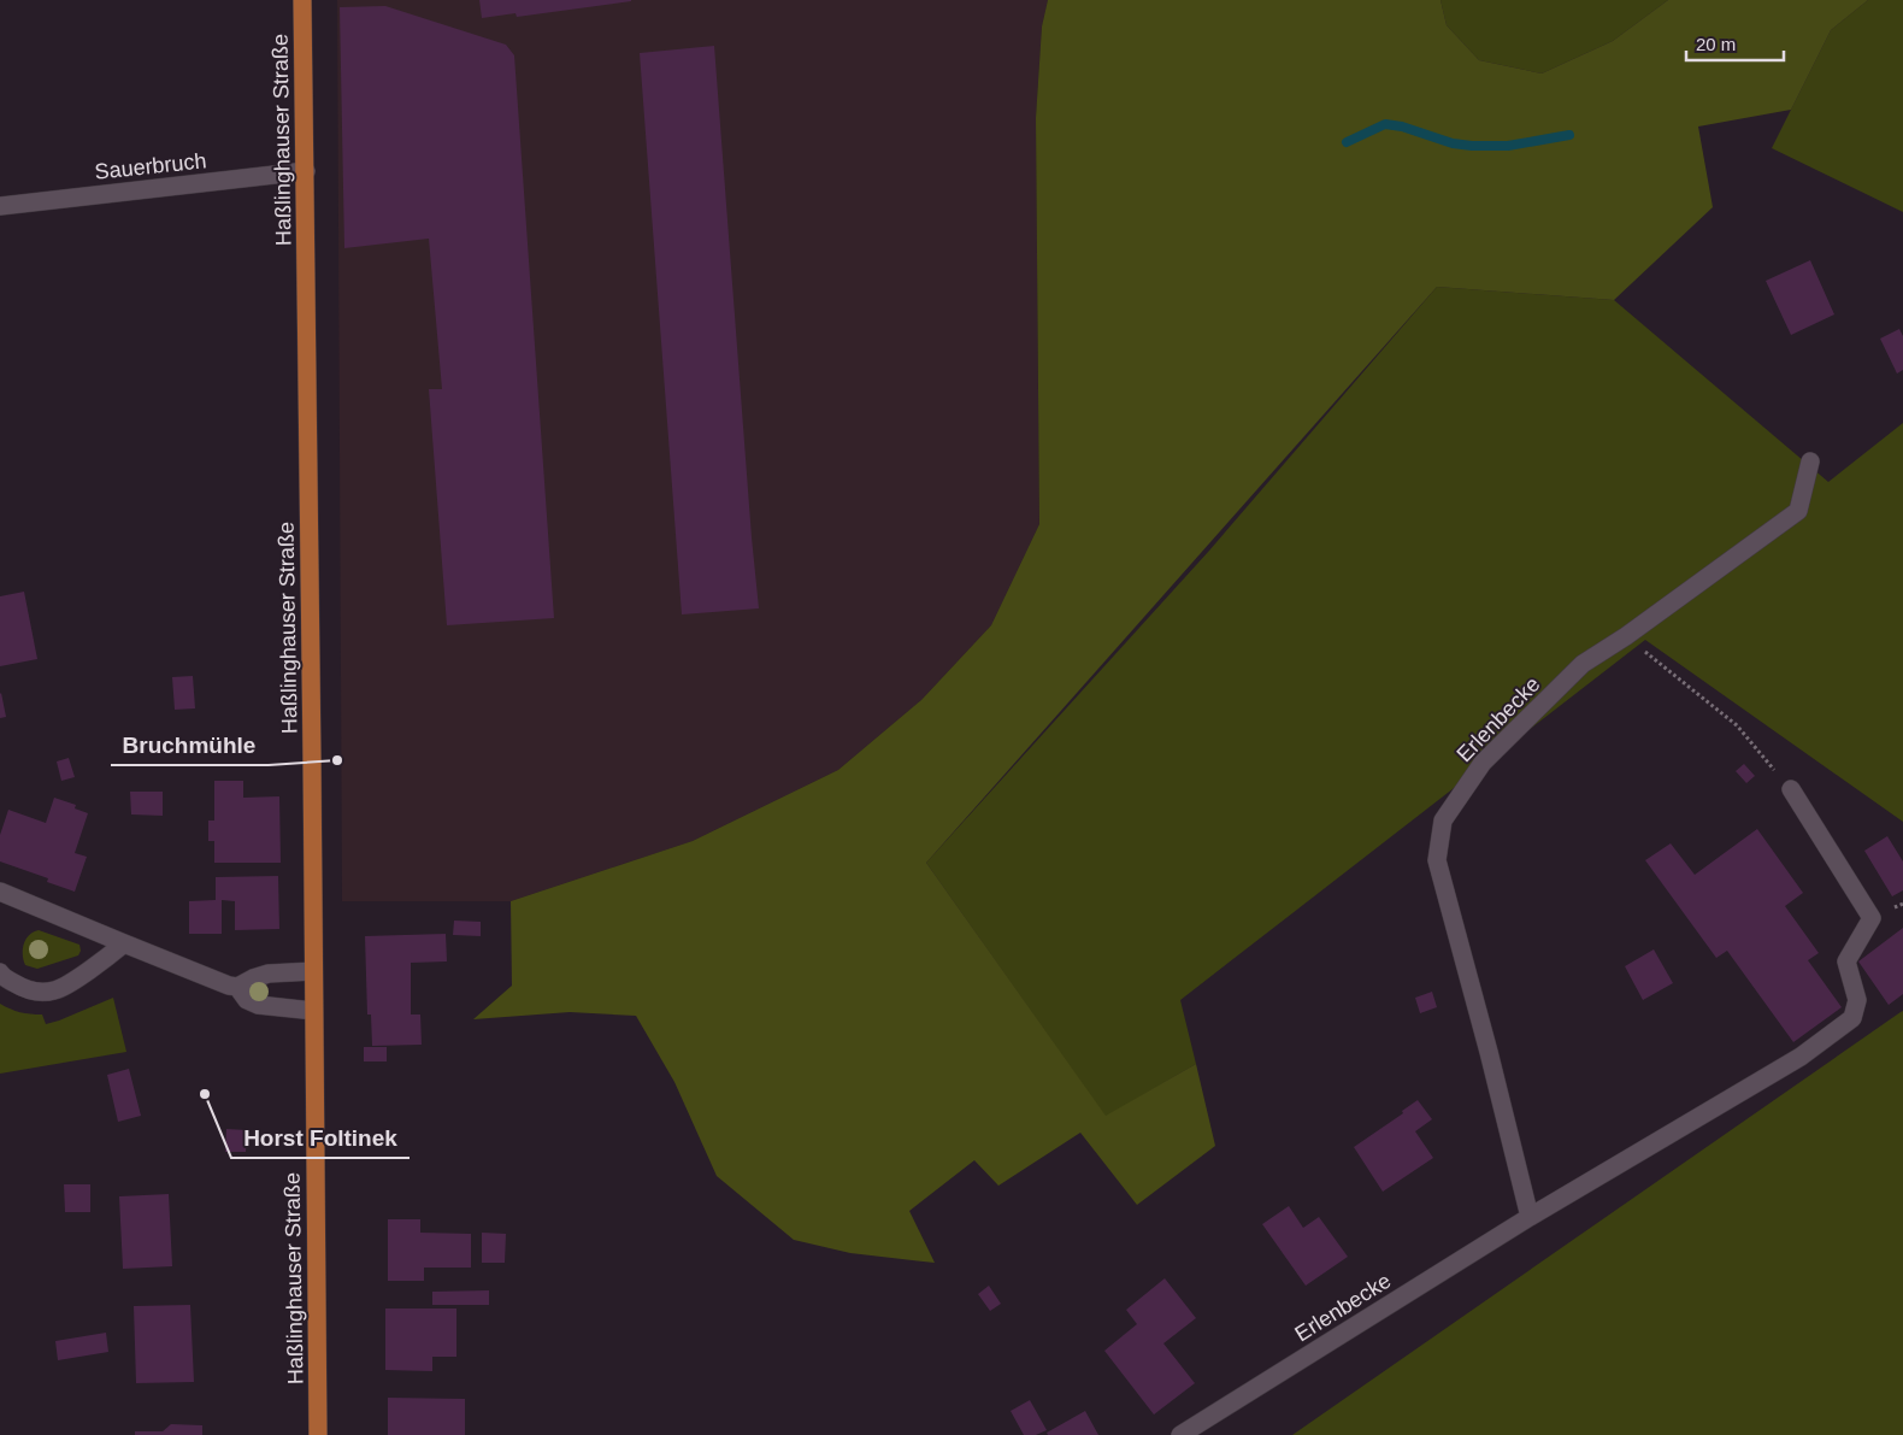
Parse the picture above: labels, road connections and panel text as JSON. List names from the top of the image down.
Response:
{
  "streets": {
    "main road": ["Haßlinghauser Straße"],
    "street": ["Sauerbruch", "Erlenbecke"]
  },
  "crossings": [
    ["Haßlinghauser Straße", "Sauerbruch"]
  ],
  "places": ["Bruchmühle", "Horst Foltinek"],
  "scale_bar": "20 m"
}
